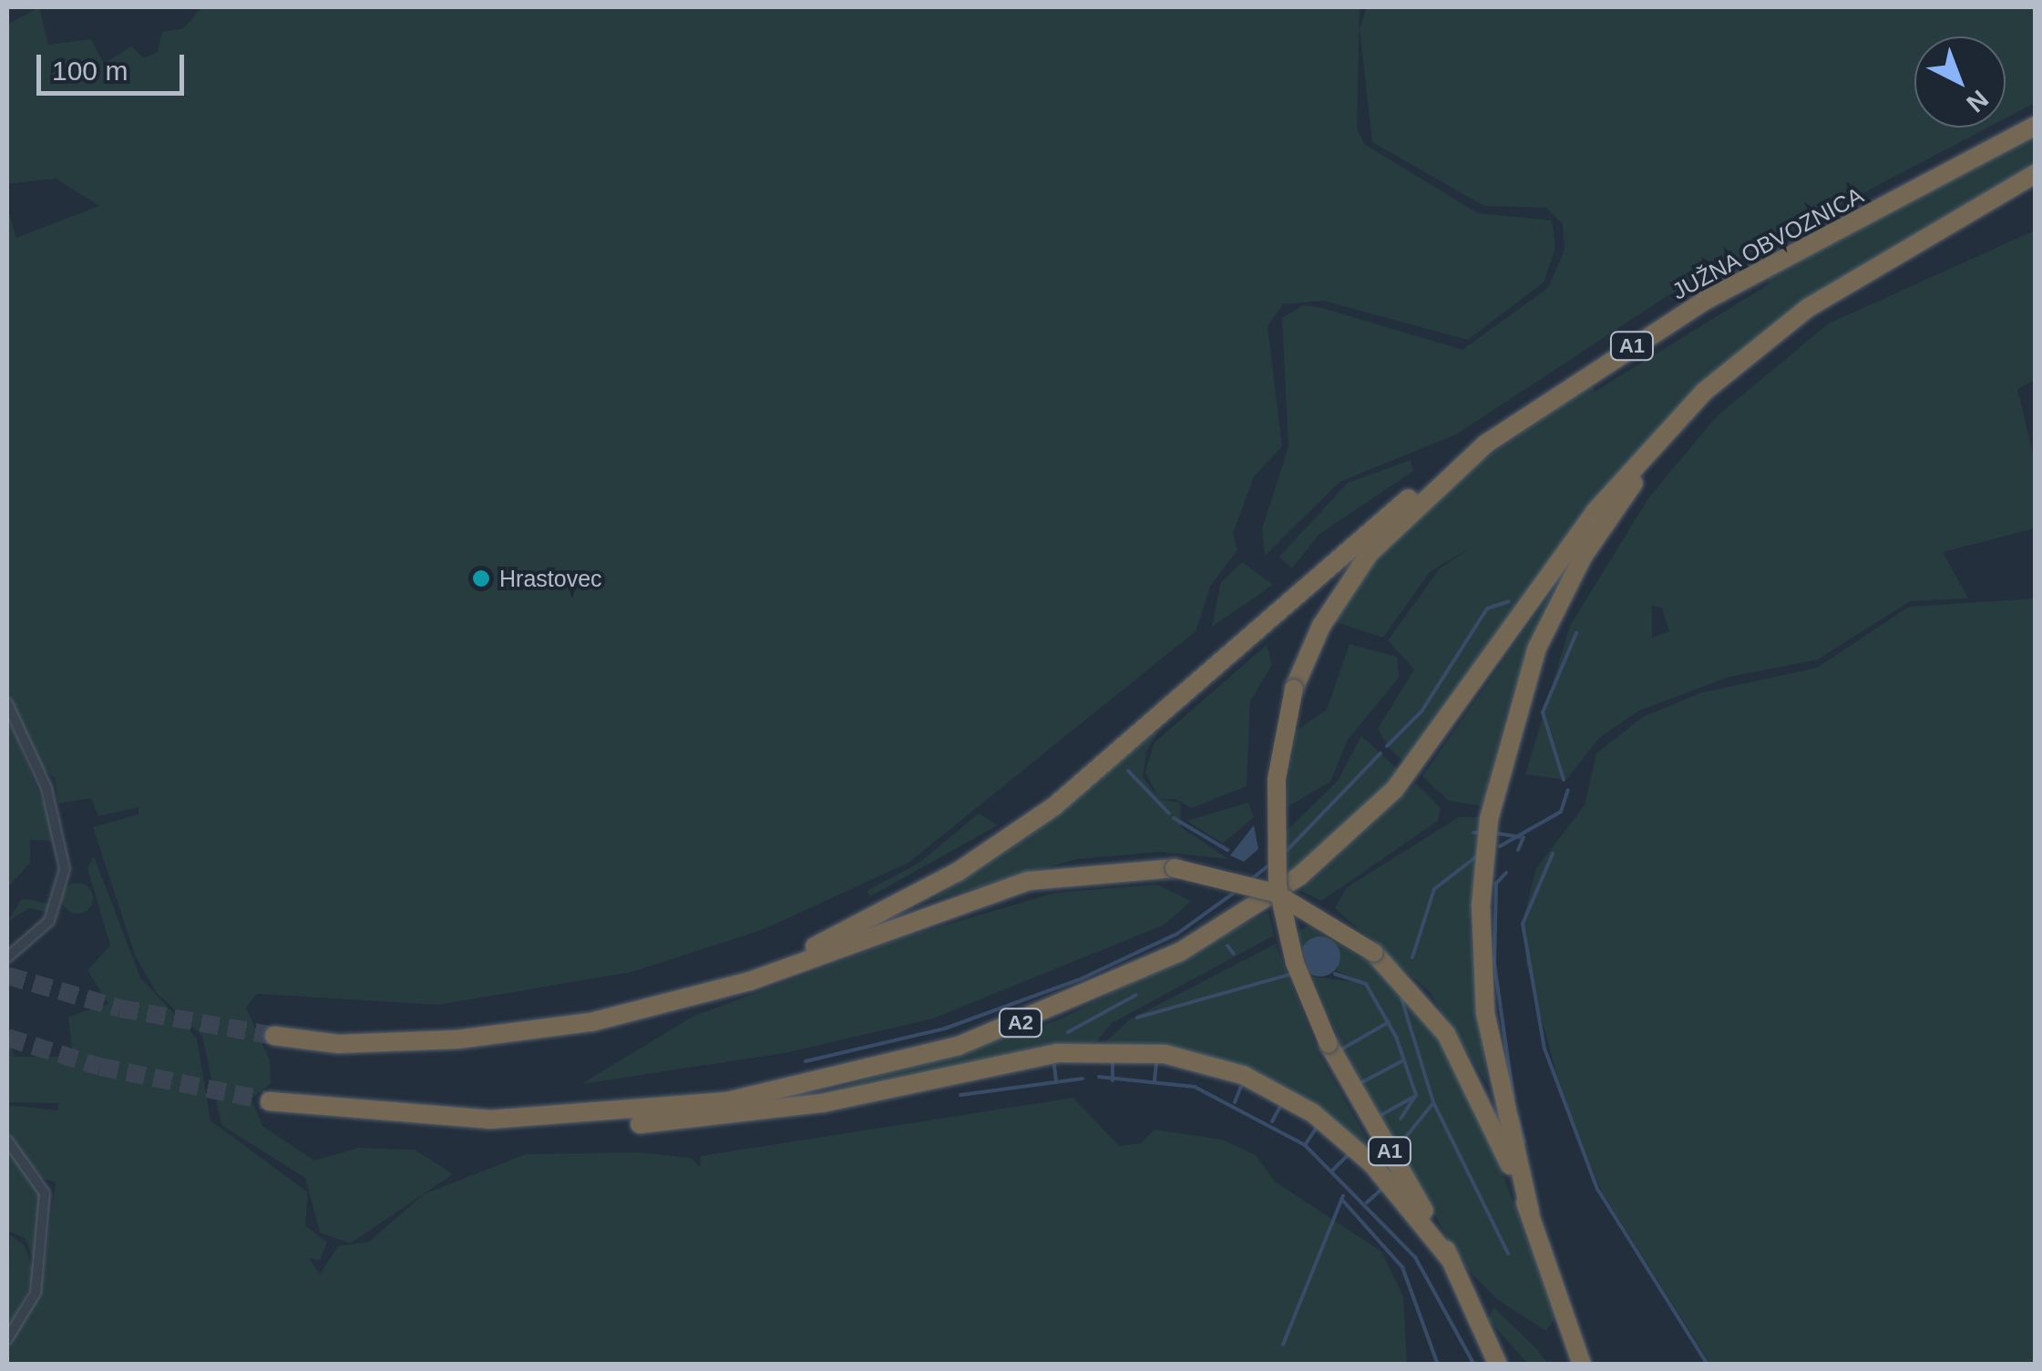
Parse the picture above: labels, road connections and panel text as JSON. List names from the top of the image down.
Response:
{
  "streets": {
    "highway": ["JUŽNA OBVOZNICA", "A1", "A2"]
  },
  "crossings": [
    ["JUŽNA OBVOZNICA", "A1"]
  ],
  "places": ["Hrastovec"],
  "scale_bar": "100 m",
  "north": "bottom right"
}
